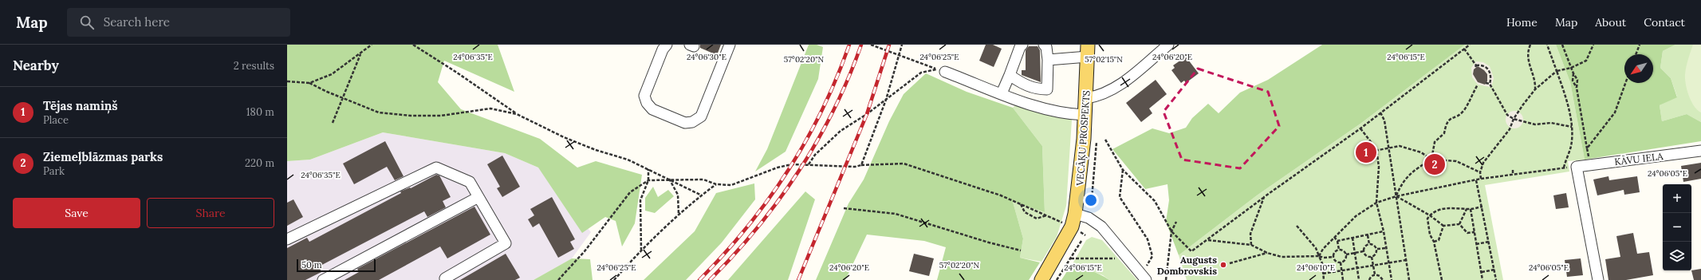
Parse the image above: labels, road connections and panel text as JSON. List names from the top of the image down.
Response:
{
  "streets": {
    "main road": ["VECĀĶU PROSPEKTS"],
    "street": ["KĀVU IELA"]
  },
  "places": ["Augusts Dombrovskis"],
  "scale_bar": "50 m",
  "north": "bottom left",
  "page": {
    "header": "Map",
    "search": "Search here",
    "nav": [
      "Home",
      "Map",
      "About",
      "Contact"
    ],
    "heading": ["Nearby", "2 results"],
    "list": [
      {
        "mark": "1",
        "name": "Tējas namiņš",
        "note": "Place",
        "value": "180 m"
      },
      {
        "mark": "2",
        "name": "Ziemeļblāzmas parks",
        "note": "Park",
        "value": "220 m"
      }
    ],
    "pins": ["1", "2"],
    "map_buttons": ["+", "−"],
    "buttons": ["Save", "Share"],
    "scale": "50 m"
  },
  "coordinates": [
    "24°06'25\"E",
    "24°06'20\"E",
    "24°06'35\"E",
    "24°06'30\"E",
    "24°06'15\"E",
    "57°02'20\"N",
    "57°02'15\"N",
    "24°06'05\"E",
    "24°06'10\"E"
  ]
}
